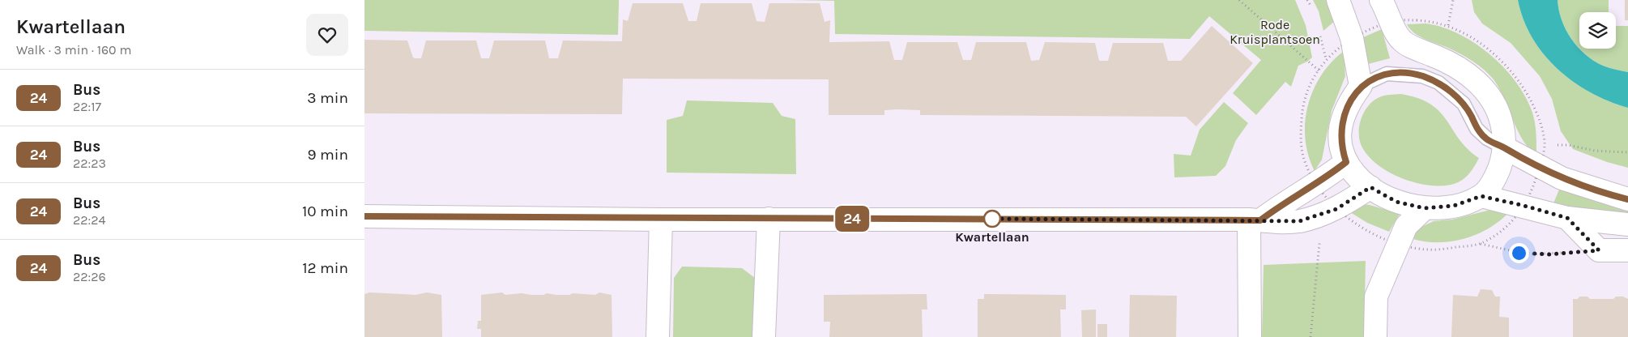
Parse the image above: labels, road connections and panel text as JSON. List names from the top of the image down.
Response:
{
  "parks": ["Rode Kruisplantsoen"],
  "places": ["Kwartellaan"],
  "lines": ["bus line 24"],
  "page": {
    "heading": ["Kwartellaan", "Walk · 3 min · 160 m"],
    "on_map": "24",
    "list": [
      {
        "mark": "24",
        "name": "Bus",
        "note": "22:17",
        "value": "3 min"
      },
      {
        "mark": "24",
        "name": "Bus",
        "note": "22:23",
        "value": "9 min"
      },
      {
        "mark": "24",
        "name": "Bus",
        "note": "22:24",
        "value": "10 min"
      },
      {
        "mark": "24",
        "name": "Bus",
        "note": "22:26",
        "value": "12 min"
      }
    ]
  }
}
